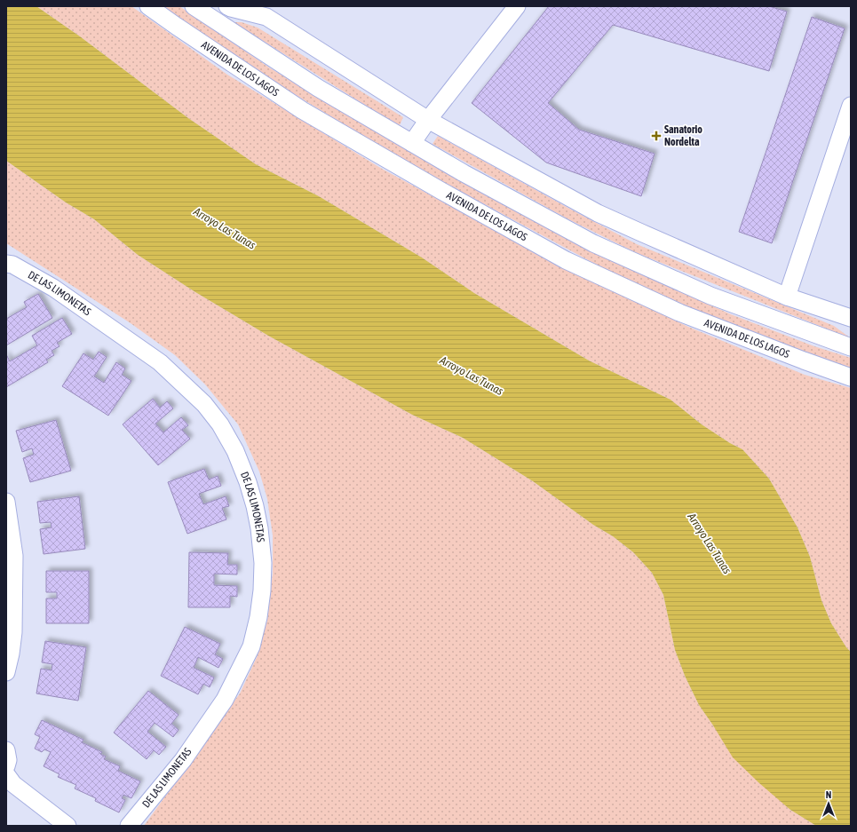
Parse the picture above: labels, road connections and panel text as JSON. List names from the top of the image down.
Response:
{
  "streets": {
    "street": ["AVENIDA DE LOS LAGOS", "DE LAS LIMONETAS"]
  },
  "water": ["Arroyo Las Tunas"],
  "places": {
    "health": ["Sanatorio Nordelta"]
  },
  "north": "top"
}
